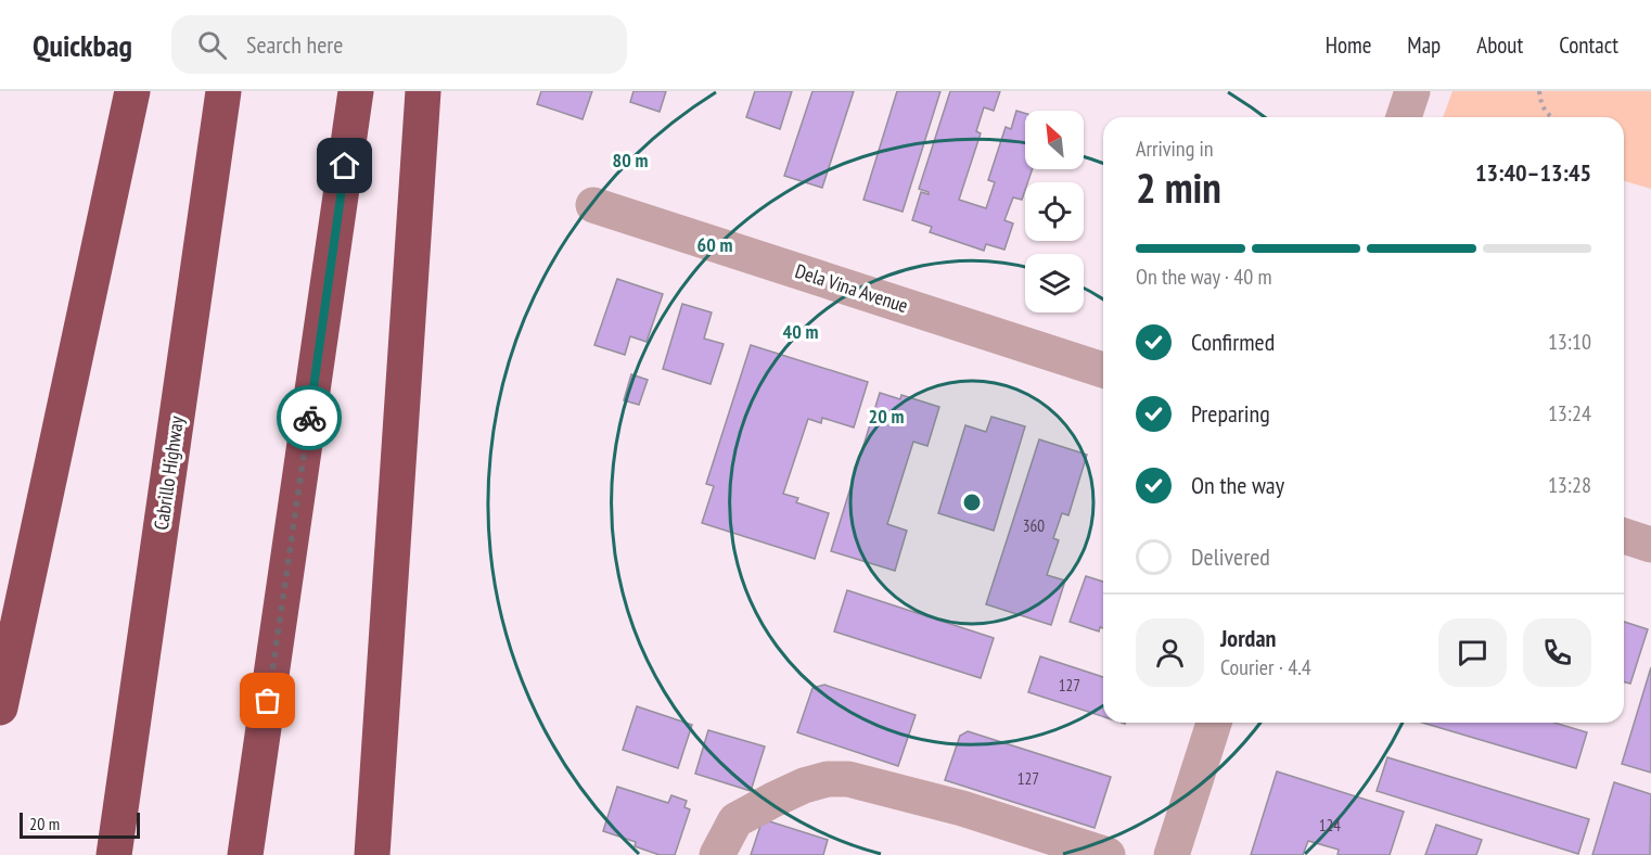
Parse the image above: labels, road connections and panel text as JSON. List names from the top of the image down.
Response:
{
  "streets": {
    "highway": ["Cabrillo Highway"],
    "street": ["Dela Vina Avenue"]
  },
  "house_numbers": [
    "360",
    "127",
    "127",
    "124"
  ],
  "scale_bar": "20 m",
  "north": "top left",
  "page": {
    "header": "Quickbag",
    "search": "Search here",
    "nav": [
      "Home",
      "Map",
      "About",
      "Contact"
    ],
    "heading": ["2 min", "Arriving in", "13:40–13:45"],
    "panel": ["Jordan", "Courier · 4.4"],
    "bar": "On the way · 40 m",
    "list": [
      ["Confirmed", "13:10"],
      ["Preparing", "13:24"],
      ["On the way", "13:28"],
      "Delivered"
    ],
    "scale": "20 m"
  },
  "rings": [
    "80 m",
    "60 m",
    "40 m",
    "20 m"
  ]
}
